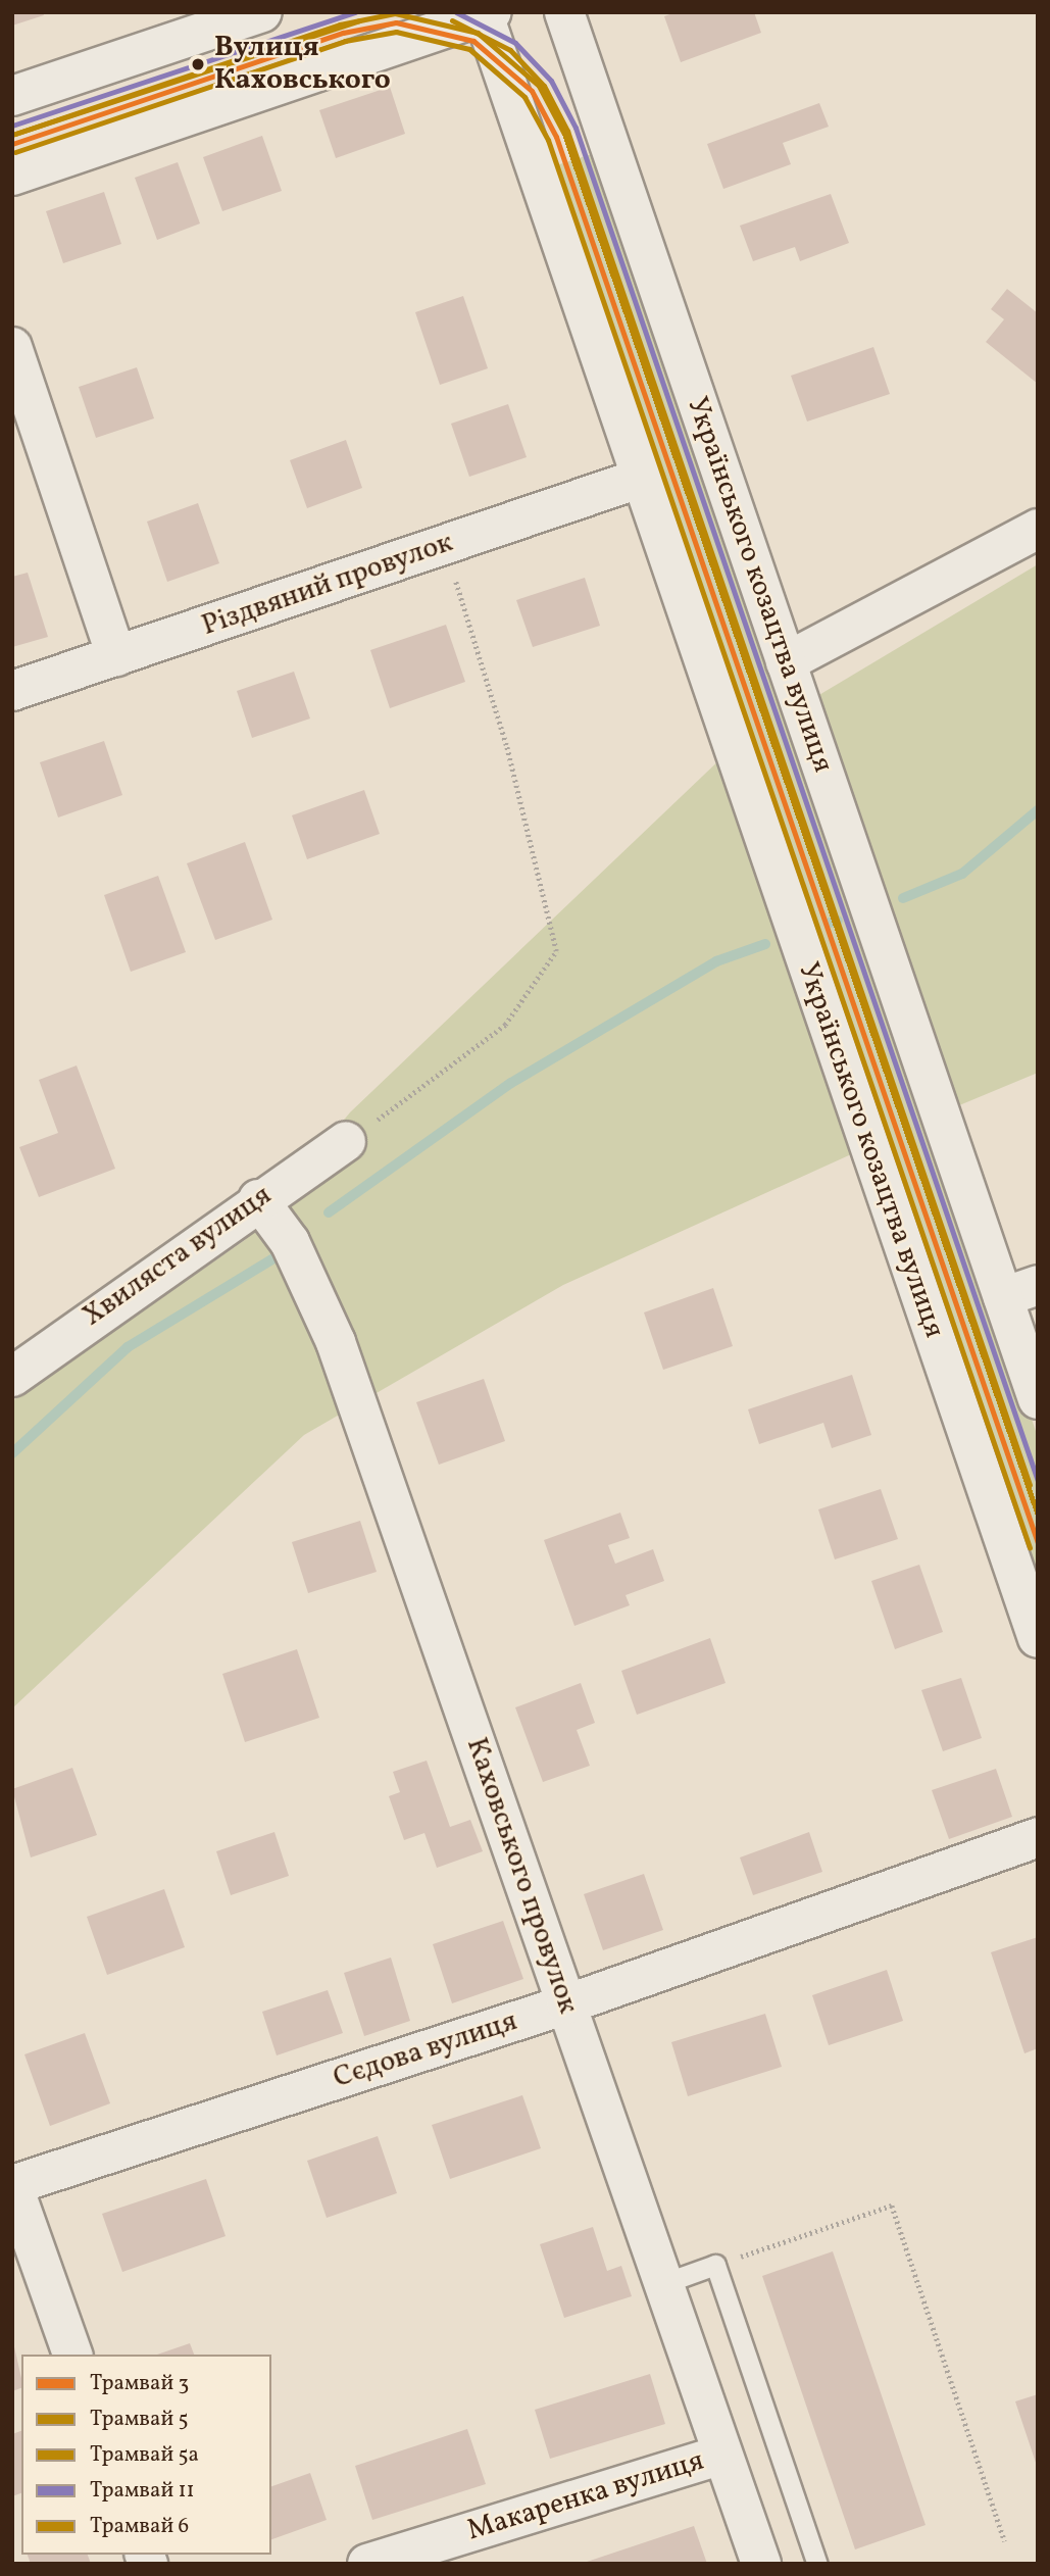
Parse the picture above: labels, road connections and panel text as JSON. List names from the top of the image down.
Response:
{
  "streets": {
    "street": [
      "Різдвяний провулок",
      "Українського козацтва вулиця",
      "Хвиляста вулиця",
      "Каховського провулок",
      "Сєдова вулиця",
      "Макаренка вулиця"
    ]
  },
  "crossings": [
    ["Різдвяний провулок", "Українського козацтва вулиця"],
    ["Хвиляста вулиця", "Каховського провулок"],
    ["Каховського провулок", "Сєдова вулиця"],
    ["Каховського провулок", "Макаренка вулиця"]
  ],
  "places": ["Вулиця Каховського"],
  "lines": [
    "tram line 11",
    "tram line 5а",
    "tram line 6",
    "tram line 3",
    "tram line 5"
  ],
  "legend": [
    "Трамвай 3",
    "Трамвай 5",
    "Трамвай 5а",
    "Трамвай 11",
    "Трамвай 6"
  ]
}
